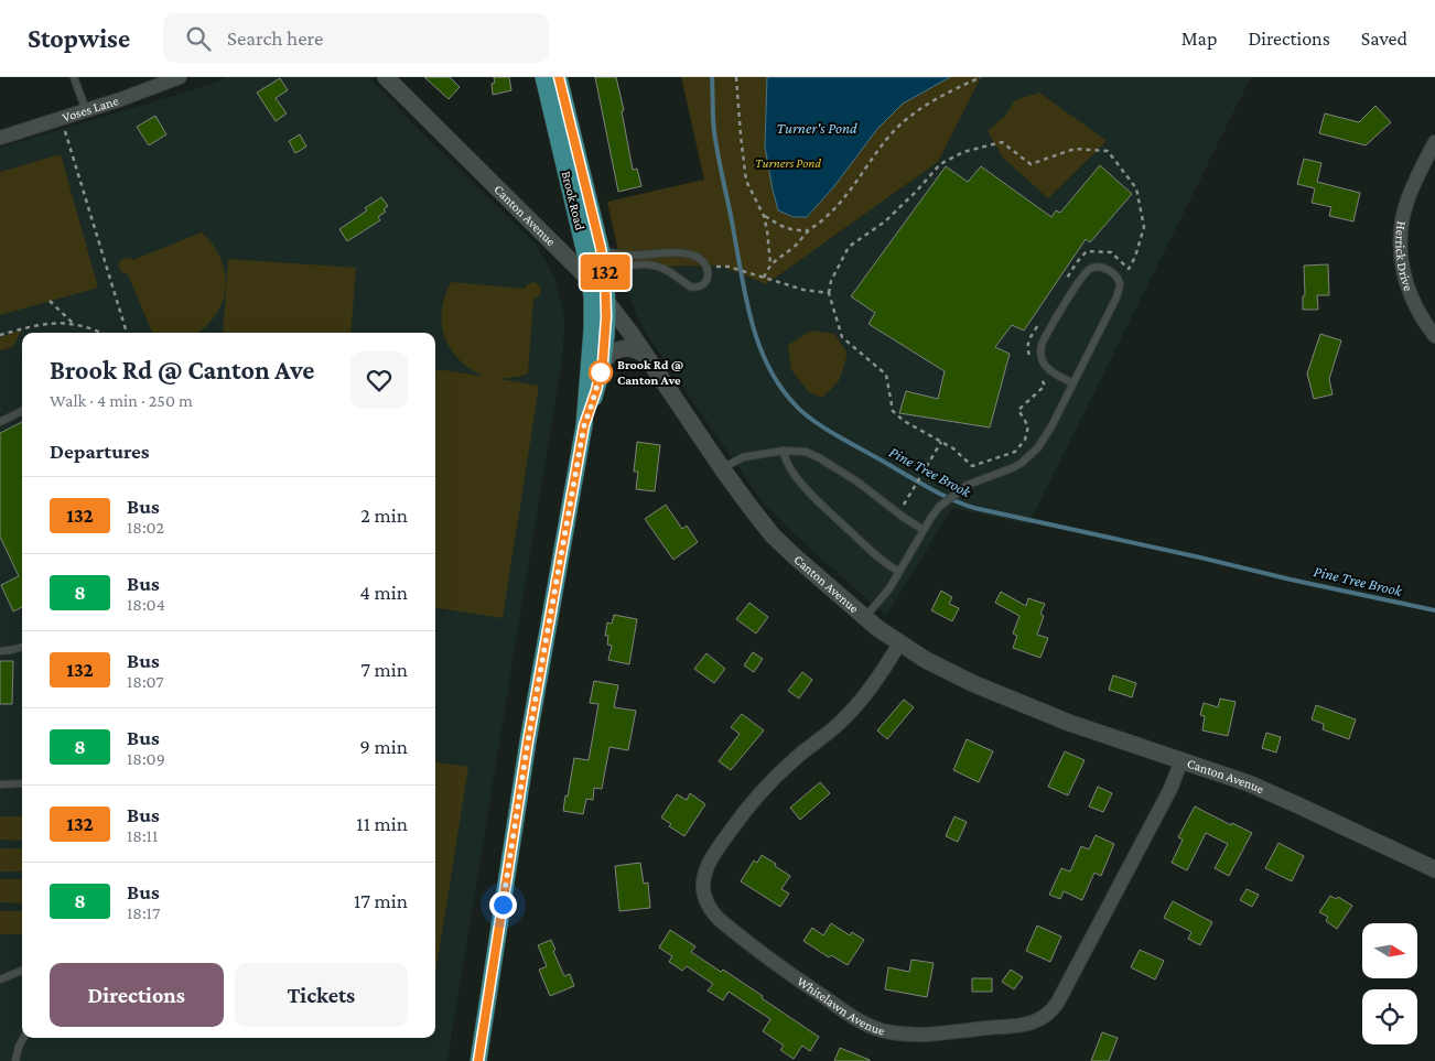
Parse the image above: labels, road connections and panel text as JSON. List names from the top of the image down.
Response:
{
  "streets": {
    "main road": ["Brook Road"],
    "street": [
      "Voses Lane",
      "Canton Avenue",
      "Herrick Drive",
      "Whitelawn Avenue"
    ]
  },
  "crossings": [
    ["Brook Road", "Canton Avenue"],
    ["Canton Avenue", "Whitelawn Avenue"]
  ],
  "water": ["Turner's Pond", "Pine Tree Brook"],
  "parks": ["Turners Pond"],
  "places": ["Brook Rd @ Canton Ave"],
  "lines": ["bus line 132"],
  "north": "right",
  "page": {
    "header": "Stopwise",
    "search": "Search here",
    "nav": ["Map", "Directions", "Saved"],
    "on_map": "132",
    "heading": [
      ["Brook Rd @ Canton Ave", "Walk · 4 min · 250 m"],
      "Departures"
    ],
    "list": [
      {
        "mark": "132",
        "name": "Bus",
        "note": "18:02",
        "value": "2 min"
      },
      {
        "mark": "8",
        "name": "Bus",
        "note": "18:04",
        "value": "4 min"
      },
      {
        "mark": "132",
        "name": "Bus",
        "note": "18:07",
        "value": "7 min"
      },
      {
        "mark": "8",
        "name": "Bus",
        "note": "18:09",
        "value": "9 min"
      },
      {
        "mark": "132",
        "name": "Bus",
        "note": "18:11",
        "value": "11 min"
      },
      {
        "mark": "8",
        "name": "Bus",
        "note": "18:17",
        "value": "17 min"
      }
    ],
    "buttons": ["Directions", "Tickets"]
  }
}
